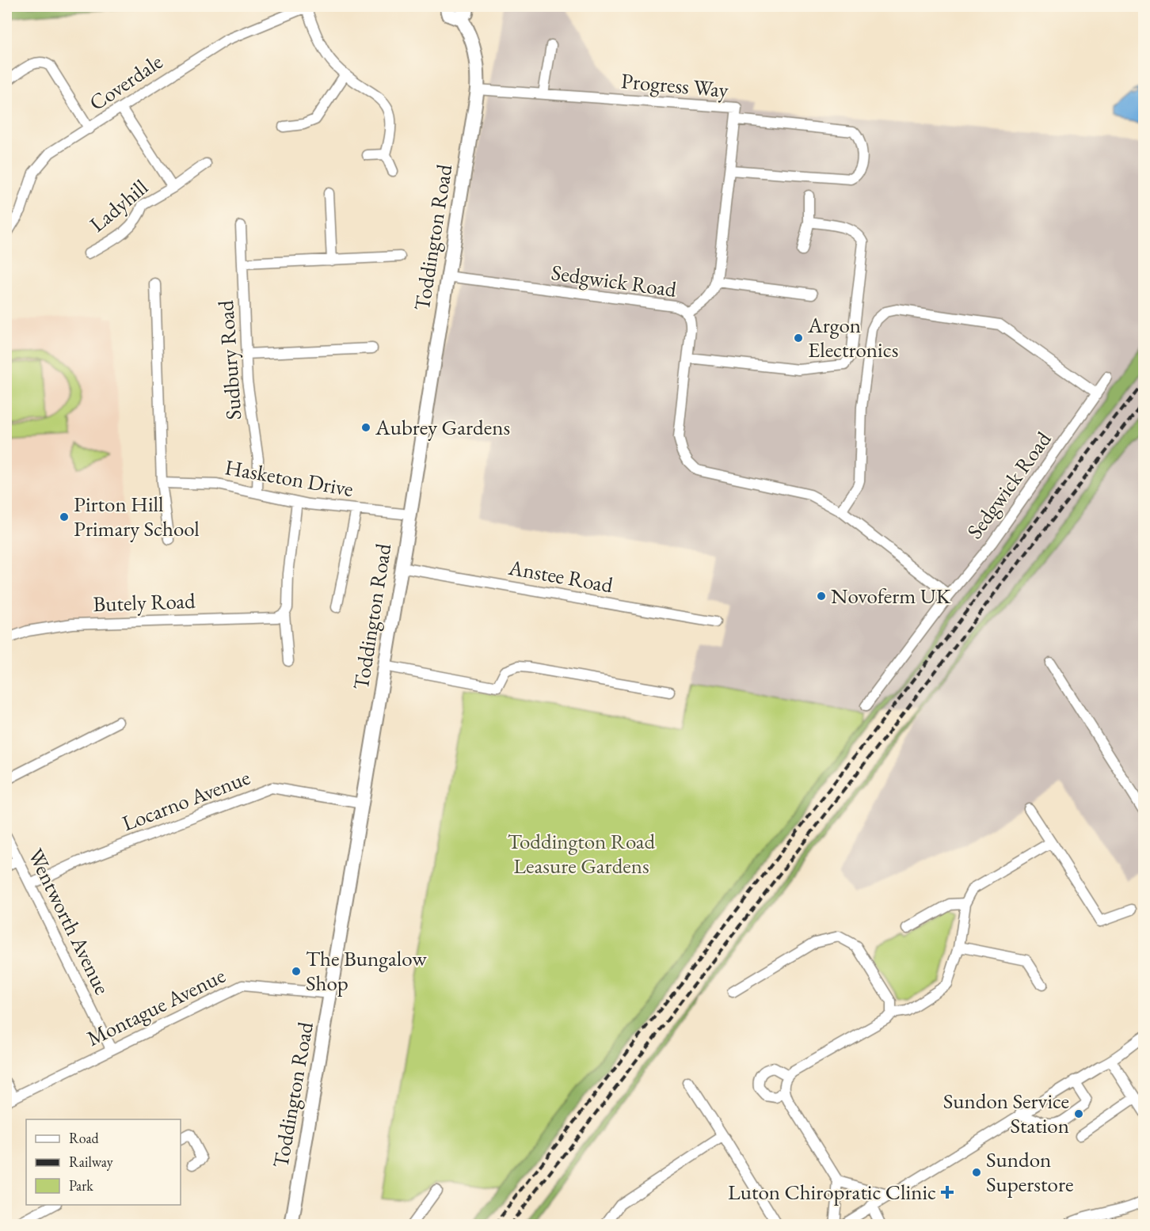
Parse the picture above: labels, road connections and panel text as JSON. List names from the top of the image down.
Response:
{
  "streets": {
    "main road": ["Toddington Road"],
    "street": [
      "Coverdale",
      "Progress Way",
      "Ladyhill",
      "Sedgwick Road",
      "Sudbury Road",
      "Hasketon Drive",
      "Anstee Road",
      "Butely Road",
      "Locarno Avenue",
      "Wentworth Avenue",
      "Montague Avenue"
    ]
  },
  "crossings": [
    ["Coverdale", "Ladyhill"],
    ["Progress Way", "Toddington Road"],
    ["Progress Way", "Sedgwick Road"],
    ["Toddington Road", "Sedgwick Road"],
    ["Toddington Road", "Hasketon Drive"],
    ["Toddington Road", "Anstee Road"],
    ["Toddington Road", "Locarno Avenue"],
    ["Toddington Road", "Montague Avenue"],
    ["Sudbury Road", "Hasketon Drive"],
    ["Locarno Avenue", "Wentworth Avenue"],
    ["Wentworth Avenue", "Montague Avenue"]
  ],
  "parks": ["Toddington Road Leasure Gardens"],
  "places": {
    "other": [
      "Argon Electronics",
      "Aubrey Gardens",
      "Pirton Hill Primary School",
      "Novoferm UK",
      "The Bungalow Shop",
      "Sundon Service Station",
      "Sundon Superstore"
    ],
    "health": ["Luton Chiropratic Clinic"]
  },
  "legend": ["Road", "Railway", "Park"]
}
